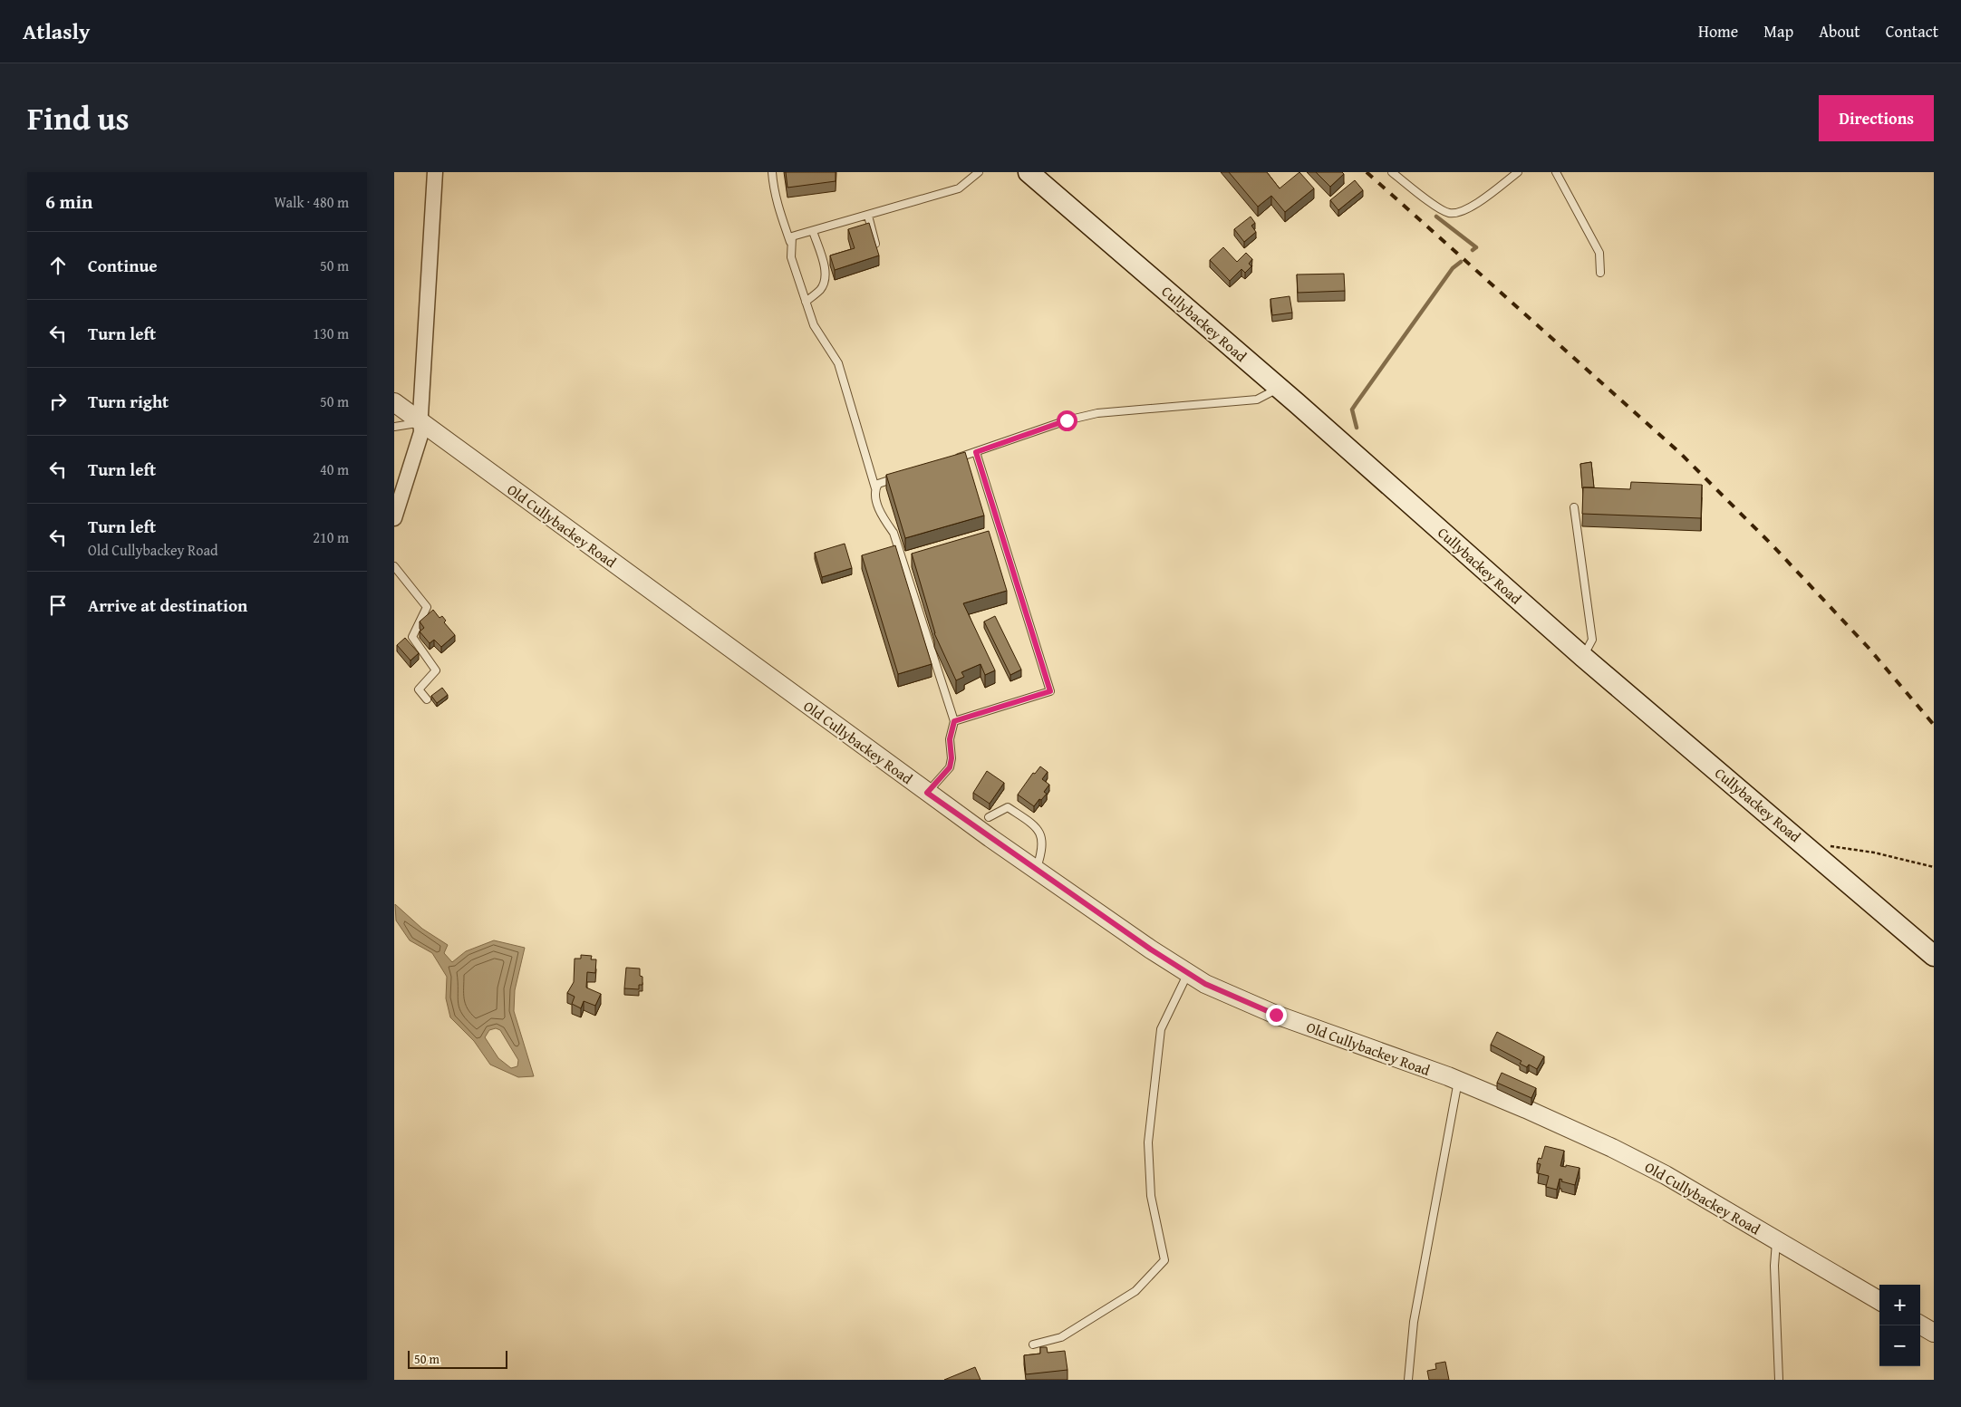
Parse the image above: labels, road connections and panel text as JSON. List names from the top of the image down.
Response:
{
  "streets": {
    "main road": ["Cullybackey Road"],
    "street": ["Old Cullybackey Road"]
  },
  "scale_bar": "50 m",
  "page": {
    "header": "Atlasly",
    "nav": [
      "Home",
      "Map",
      "About",
      "Contact"
    ],
    "title": "Find us",
    "buttons": "Directions",
    "heading": ["6 min", "Walk · 480 m"],
    "list": [
      ["Continue", "50 m"],
      ["Turn left", "130 m"],
      ["Turn right", "50 m"],
      ["Turn left", "40 m"],
      ["Turn left", "Old Cullybackey Road", "210 m"],
      "Arrive at destination"
    ],
    "map_buttons": ["+", "−"],
    "scale": "50 m"
  }
}
